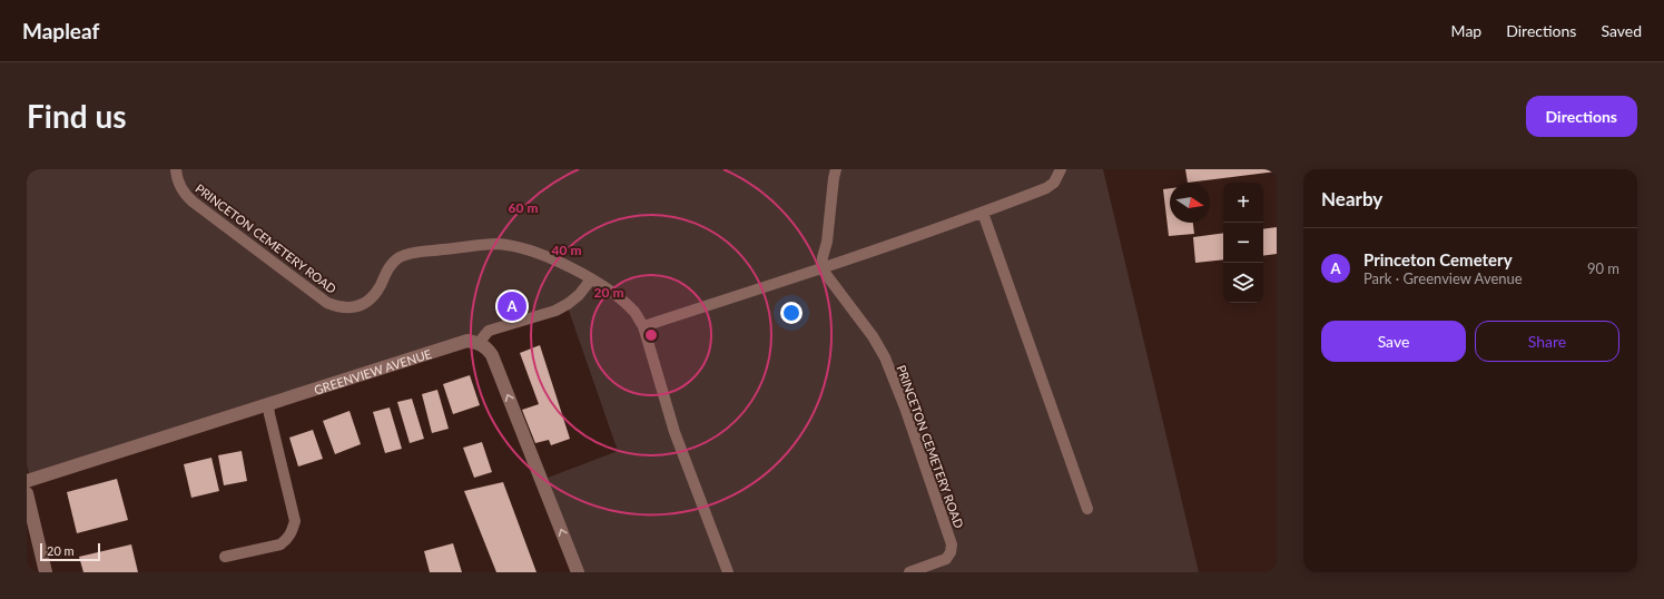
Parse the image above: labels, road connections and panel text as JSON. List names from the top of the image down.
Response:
{
  "streets": {
    "street": ["GREENVIEW AVENUE"],
    "lane": ["PRINCETON CEMETERY ROAD"]
  },
  "scale_bar": "20 m",
  "north": "right",
  "page": {
    "header": "Mapleaf",
    "nav": ["Map", "Directions", "Saved"],
    "buttons": [
      "Directions",
      ["Save", "Share"]
    ],
    "title": "Find us",
    "heading": "Nearby",
    "map_buttons": ["+", "−"],
    "list": [
      {
        "mark": "A",
        "name": "Princeton Cemetery",
        "note": "Park · Greenview Avenue",
        "value": "90 m"
      }
    ],
    "pins": "A",
    "scale": "20 m"
  },
  "rings": ["60 m", "40 m", "20 m"]
}
